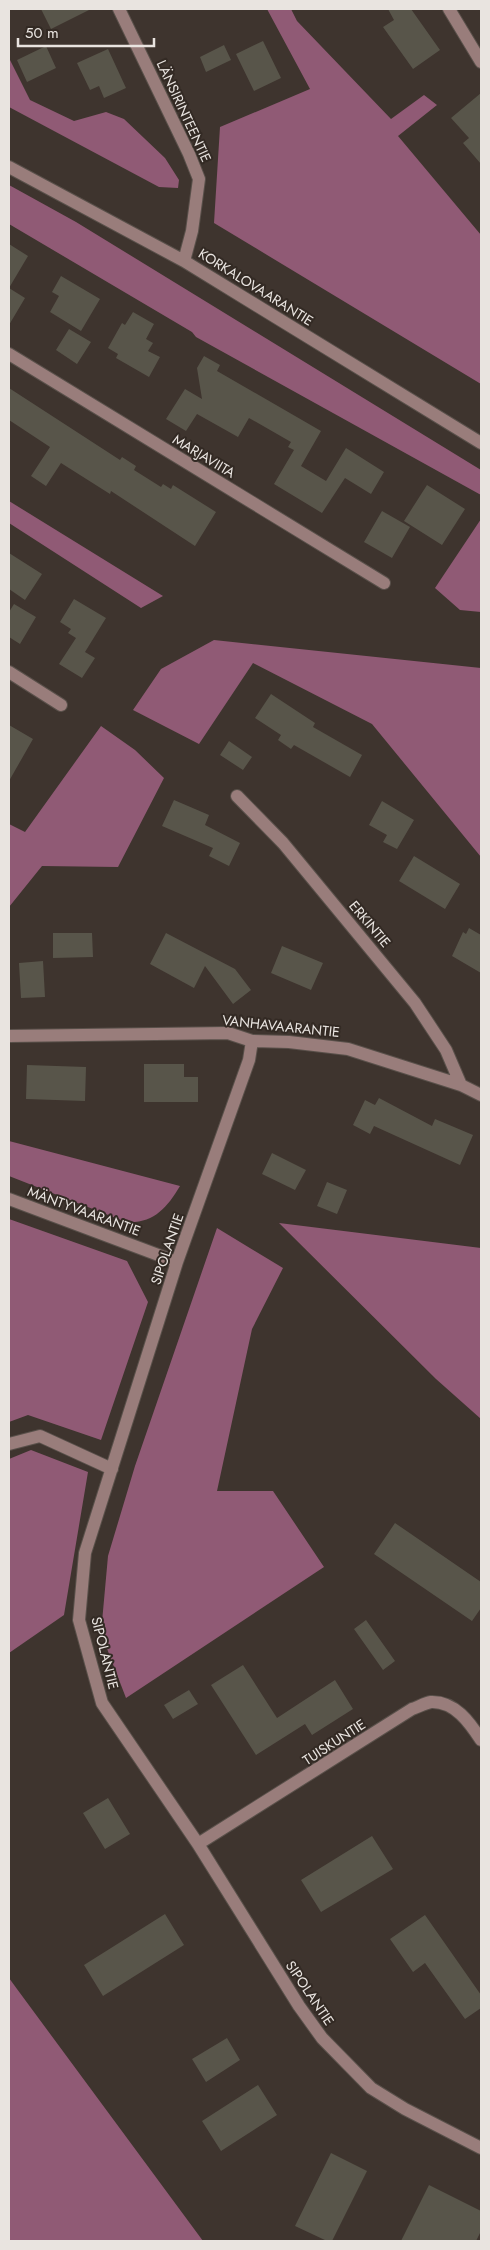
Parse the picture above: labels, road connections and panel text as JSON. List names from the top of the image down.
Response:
{
  "streets": {
    "street": [
      "LÄNSIRINTEENTIE",
      "KORKALOVAARANTIE",
      "MARJAVIITA",
      "ERKINTIE",
      "VANHAVAARANTIE",
      "MÄNTYVAARANTIE",
      "SIPOLANTIE",
      "TUISKUNTIE"
    ]
  },
  "crossings": [
    ["LÄNSIRINTEENTIE", "KORKALOVAARANTIE"],
    ["ERKINTIE", "VANHAVAARANTIE"],
    ["VANHAVAARANTIE", "SIPOLANTIE"],
    ["MÄNTYVAARANTIE", "SIPOLANTIE"],
    ["SIPOLANTIE", "TUISKUNTIE"]
  ],
  "scale_bar": "50 m"
}
